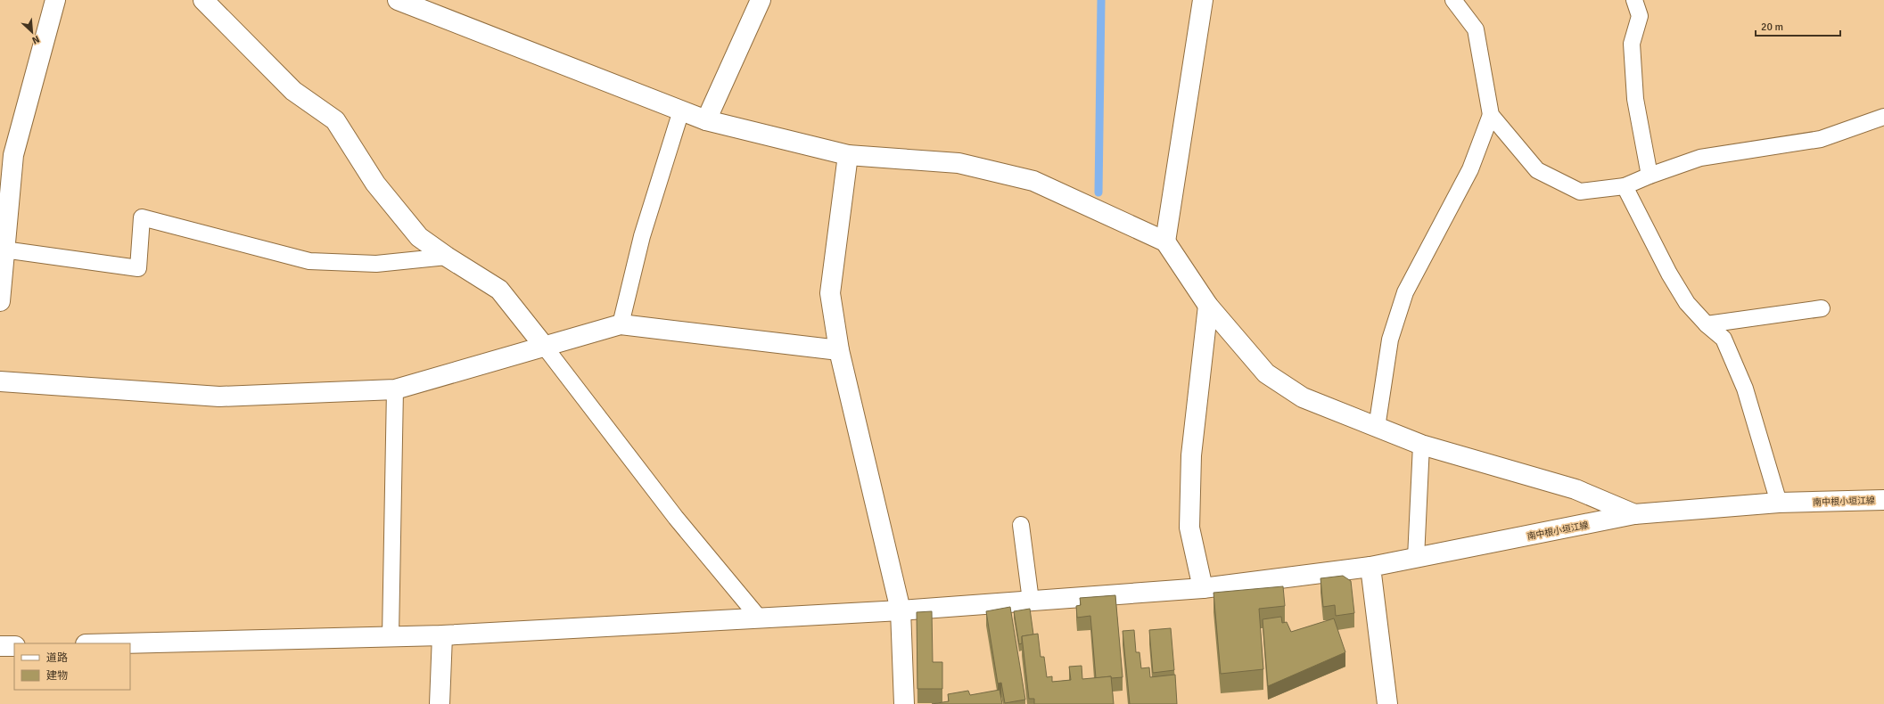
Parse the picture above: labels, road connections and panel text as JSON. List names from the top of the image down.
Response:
{
  "streets": {
    "street": ["南中根小垣江線"]
  },
  "legend": ["道路", "建物"],
  "scale_bar": "20 m",
  "north": "bottom right"
}
